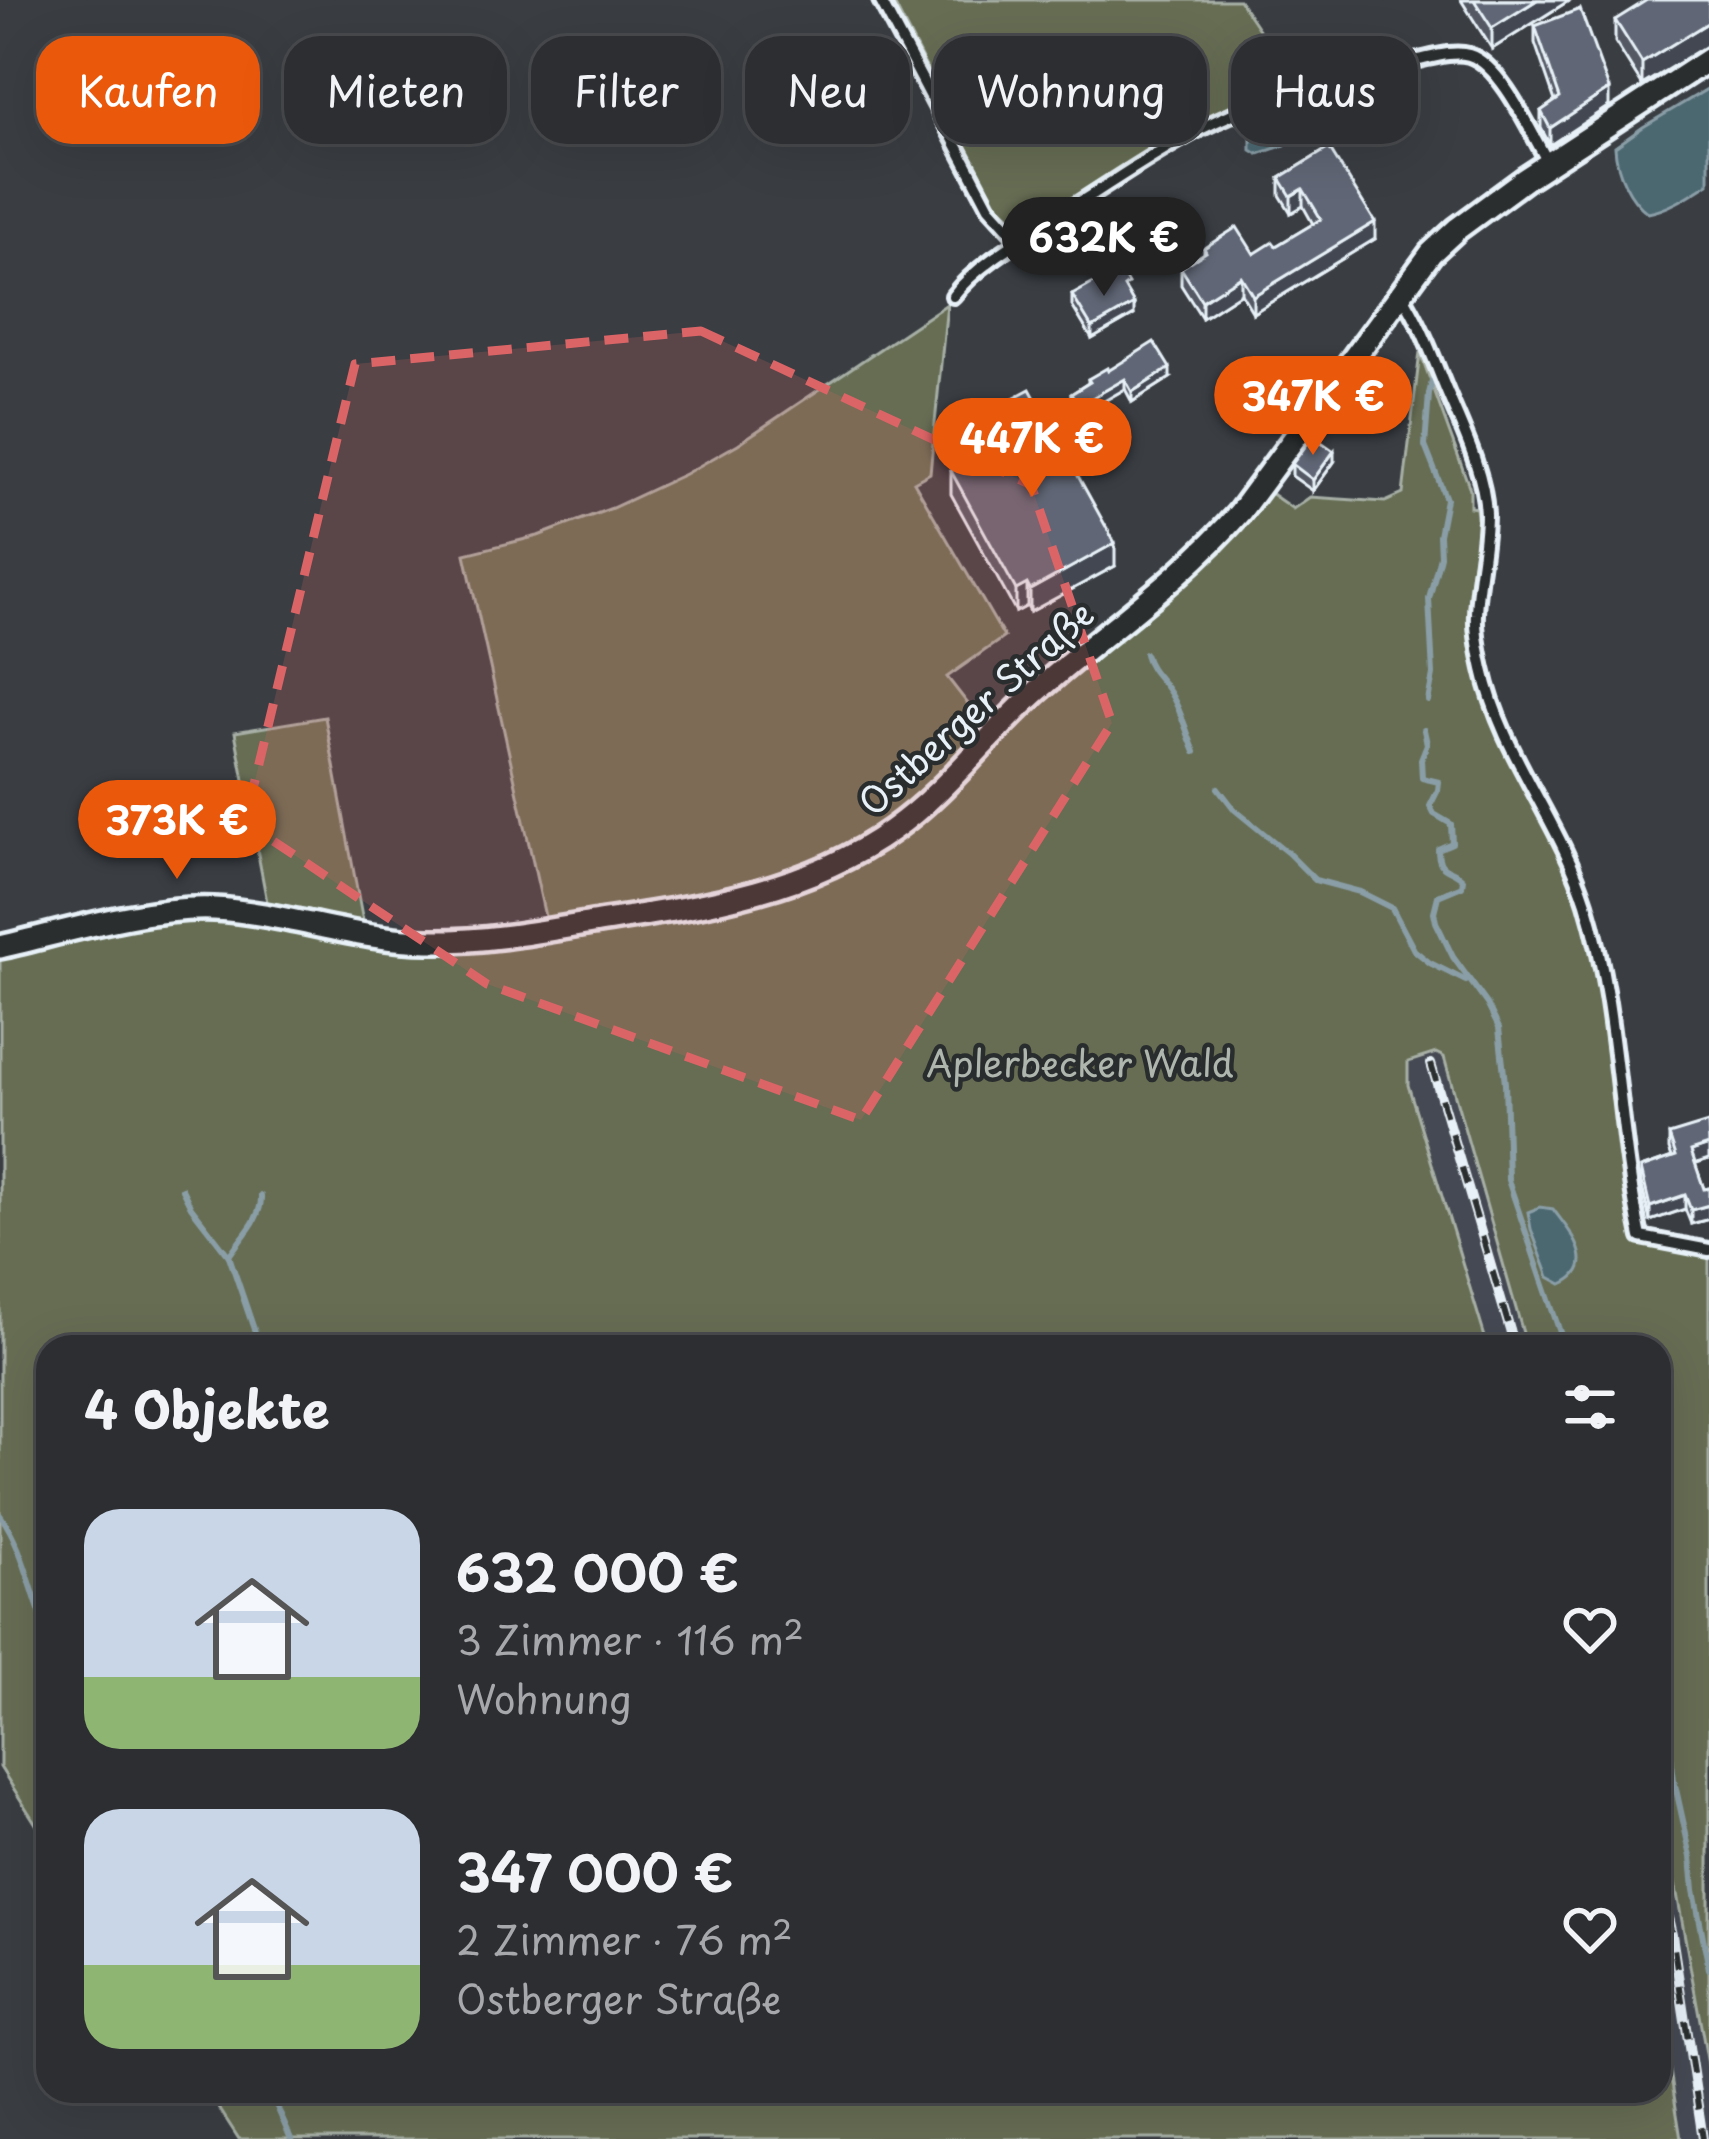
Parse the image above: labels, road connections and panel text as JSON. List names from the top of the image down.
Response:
{
  "streets": {
    "street": ["Ostberger Straße"]
  },
  "parks": ["Aplerbecker Wald"],
  "page": {
    "chip": [
      "Kaufen",
      "Mieten",
      "Filter",
      "Neu",
      "Wohnung",
      "Haus"
    ],
    "price": [
      "632K €",
      "347K €",
      "447K €",
      "373K €"
    ],
    "heading": "4 Objekte",
    "list": [
      {
        "name": "632 000 €",
        "note": "3 Zimmer · 116 m² · Wohnung"
      },
      {
        "name": "347 000 €",
        "note": "2 Zimmer · 76 m² · Ostberger Straße"
      }
    ]
  }
}
